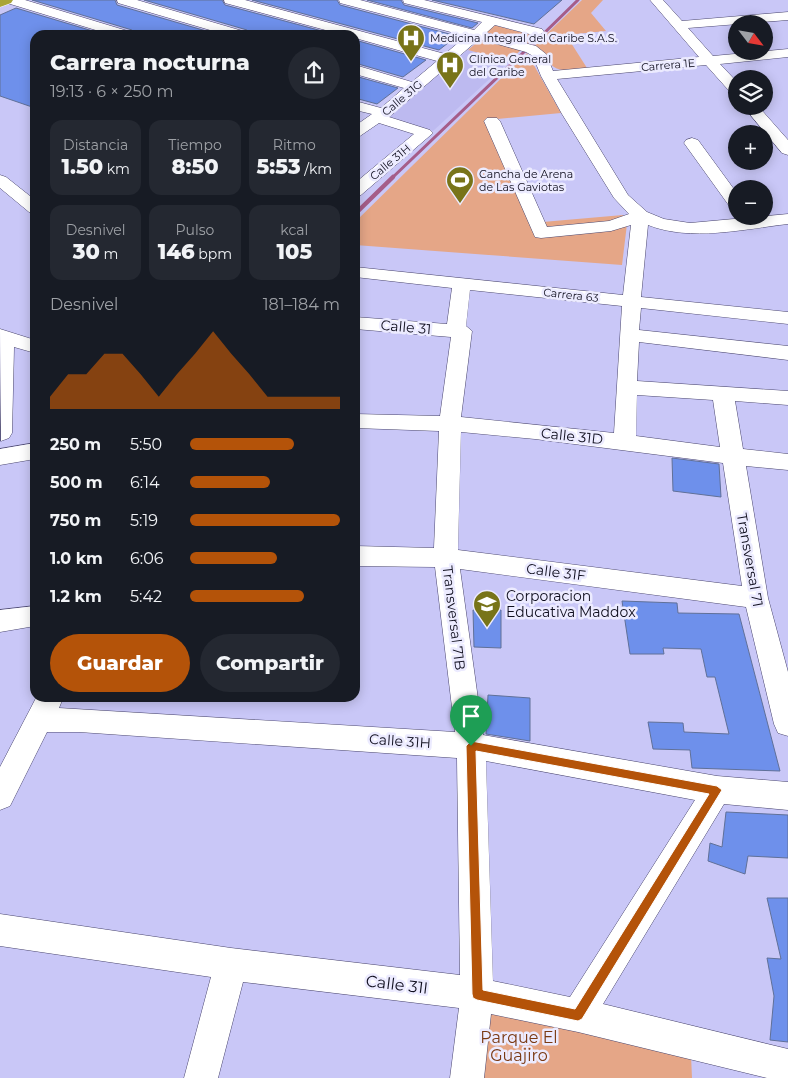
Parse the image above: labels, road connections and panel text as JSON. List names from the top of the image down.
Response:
{
  "streets": {
    "street": [
      "Carrera 1E",
      "Calle 31G",
      "Calle 31H",
      "Carrera 63",
      "Calle 31",
      "Calle 31D",
      "Transversal 71",
      "Calle 31F",
      "Transversal 71B",
      "Calle 31I"
    ]
  },
  "crossings": [
    ["Calle 31G", "Calle 31H"],
    ["Calle 31H", "Transversal 71B"],
    ["Carrera 63", "Transversal 71B"],
    ["Calle 31", "Transversal 71B"],
    ["Calle 31D", "Transversal 71"],
    ["Calle 31D", "Transversal 71B"],
    ["Transversal 71", "Calle 31F"],
    ["Calle 31F", "Transversal 71B"],
    ["Transversal 71B", "Calle 31I"]
  ],
  "parks": ["Parque El Guajiro"],
  "places": {
    "hospital": ["Medicina Integral del Caribe S.A.S.", "Clínica General del Caribe"],
    "sports": ["Cancha de Arena de Las Gaviotas"],
    "school or university": ["Corporacion Educativa Maddox"]
  },
  "north": "bottom right",
  "page": {
    "map_buttons": ["+", "−"],
    "heading": ["Carrera nocturna", "19:13 · 6 × 250 m"],
    "stats": [
      ["Distancia", "1.50 km"],
      ["Tiempo", "8:50"],
      ["Ritmo", "5:53 /km"],
      ["Desnivel", "30 m"],
      ["Pulso", "146 bpm"],
      ["kcal", "105"]
    ],
    "chart": ["Desnivel", "181–184 m"],
    "list": [
      {
        "name": "250 m",
        "note": "5:50"
      },
      {
        "name": "500 m",
        "note": "6:14"
      },
      {
        "name": "750 m",
        "note": "5:19"
      },
      {
        "name": "1.0 km",
        "note": "6:06"
      },
      {
        "name": "1.2 km",
        "note": "5:42"
      }
    ],
    "buttons": ["Guardar", "Compartir"]
  }
}
